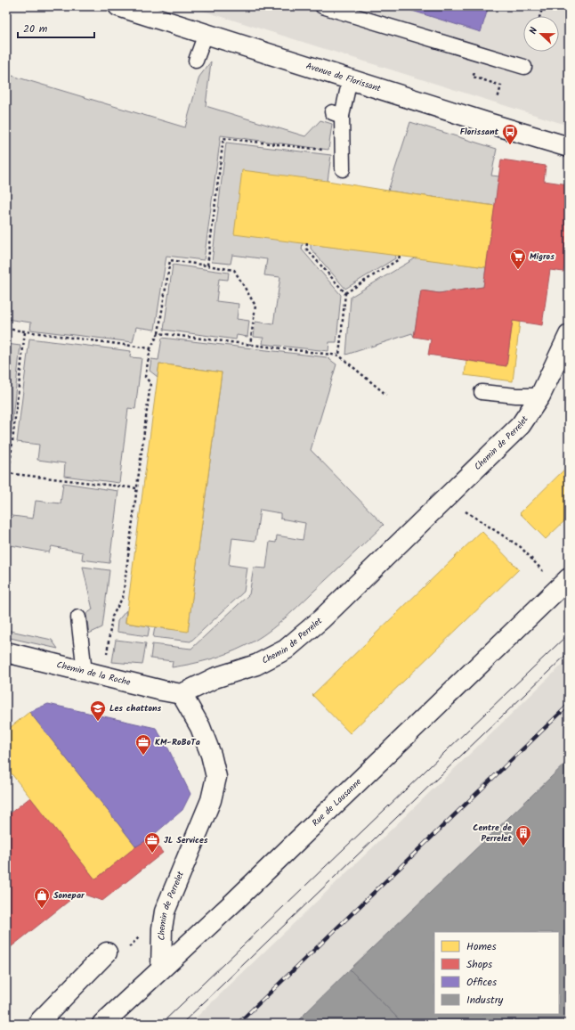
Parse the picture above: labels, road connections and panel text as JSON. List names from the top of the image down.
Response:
{
  "streets": {
    "street": [
      "Avenue de Florissant",
      "Chemin de Perrelet",
      "Chemin de la Roche",
      "Rue de Lausanne"
    ]
  },
  "crossings": [
    ["Chemin de Perrelet", "Chemin de la Roche"],
    ["Chemin de Perrelet", "Rue de Lausanne"]
  ],
  "places": {
    "bus stop": ["Florissant"],
    "supermarket": ["Migros"],
    "school or university": ["Les chattons"],
    "office": ["KM-RoBoTa", "JL Services"],
    "building": ["Centre de Perrelet"],
    "shop": ["Sonepar"]
  },
  "legend": [
    "Homes",
    "Shops",
    "Offices",
    "Industry"
  ],
  "scale_bar": "20 m",
  "north": "left"
}
